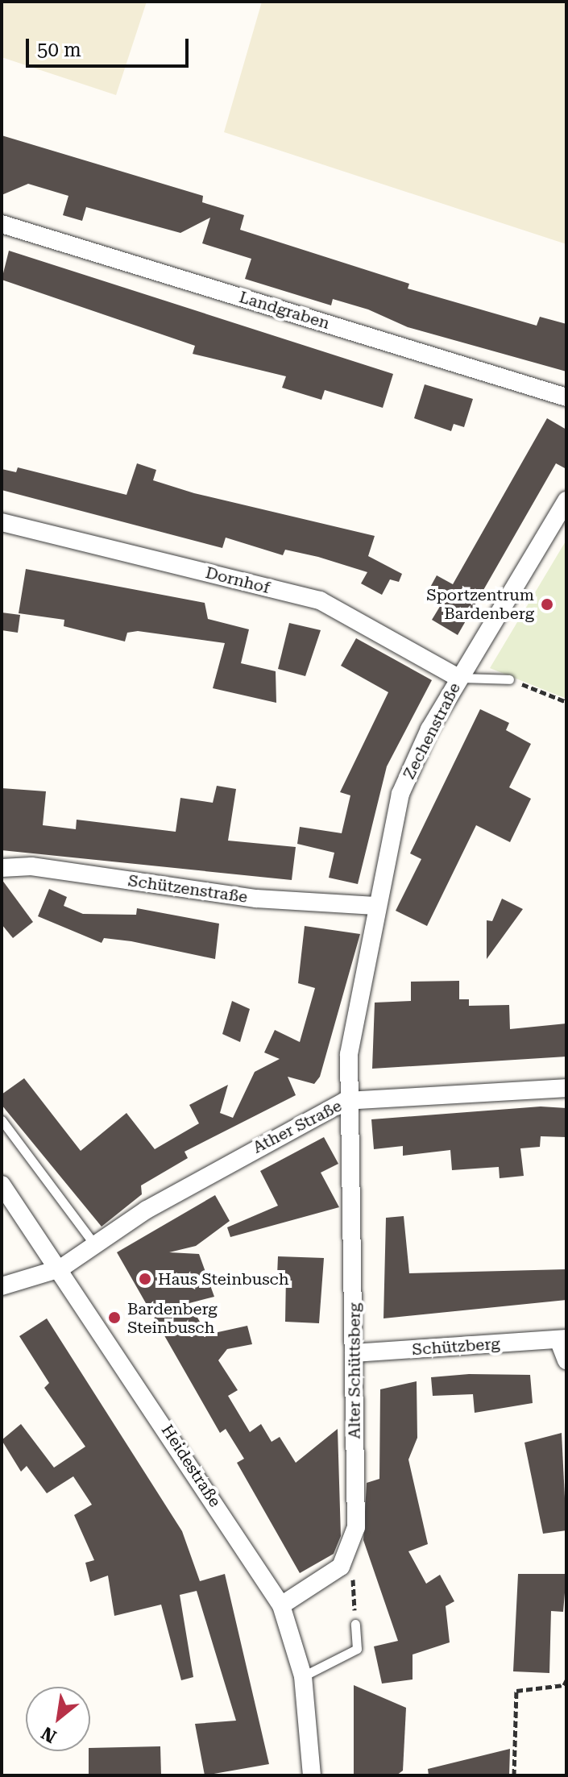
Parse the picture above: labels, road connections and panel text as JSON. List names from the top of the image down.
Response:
{
  "streets": {
    "street": [
      "Landgraben",
      "Dornhof",
      "Zechenstraße",
      "Schützenstraße",
      "Ather Straße",
      "Schützberg",
      "Alter Schüttsberg",
      "Heidestraße"
    ]
  },
  "crossings": [
    ["Dornhof", "Zechenstraße"],
    ["Zechenstraße", "Schützenstraße"],
    ["Zechenstraße", "Ather Straße"],
    ["Zechenstraße", "Alter Schüttsberg"],
    ["Ather Straße", "Alter Schüttsberg"],
    ["Ather Straße", "Heidestraße"],
    ["Schützberg", "Alter Schüttsberg"],
    ["Alter Schüttsberg", "Heidestraße"]
  ],
  "places": ["Sportzentrum Bardenberg", "Haus Steinbusch", "Bardenberg Steinbusch"],
  "scale_bar": "50 m",
  "north": "bottom left"
}
